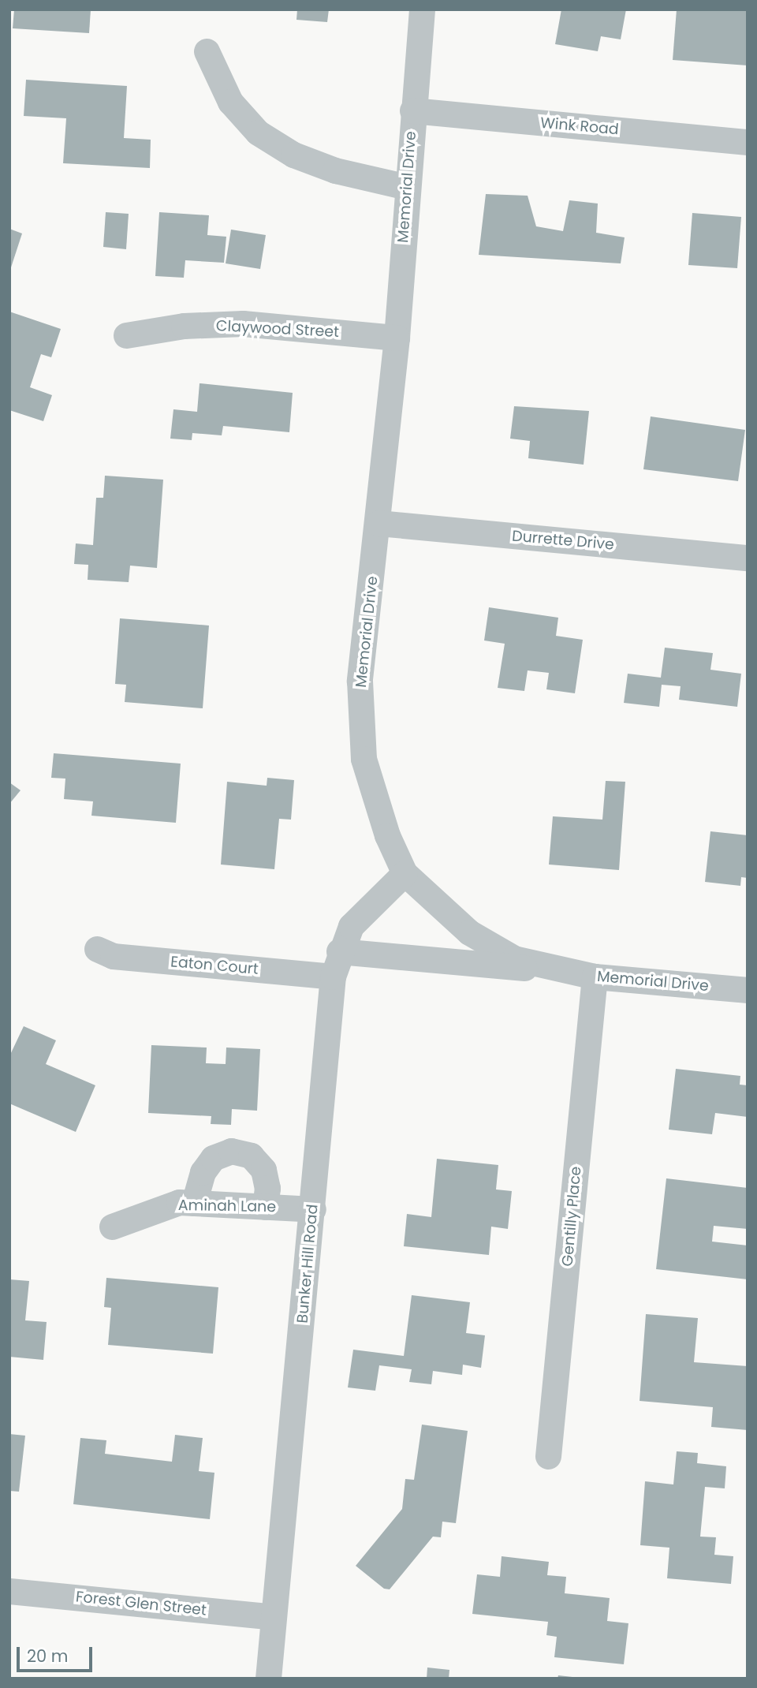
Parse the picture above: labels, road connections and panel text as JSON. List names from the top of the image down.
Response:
{
  "streets": {
    "street": [
      "Wink Road",
      "Memorial Drive",
      "Claywood Street",
      "Durrette Drive",
      "Eaton Court",
      "Aminah Lane",
      "Gentilly Place",
      "Bunker Hill Road",
      "Forest Glen Street"
    ]
  },
  "crossings": [
    ["Wink Road", "Memorial Drive"],
    ["Memorial Drive", "Claywood Street"],
    ["Memorial Drive", "Durrette Drive"],
    ["Memorial Drive", "Gentilly Place"],
    ["Memorial Drive", "Bunker Hill Road"],
    ["Eaton Court", "Bunker Hill Road"],
    ["Aminah Lane", "Bunker Hill Road"],
    ["Bunker Hill Road", "Forest Glen Street"]
  ],
  "scale_bar": "20 m"
}
